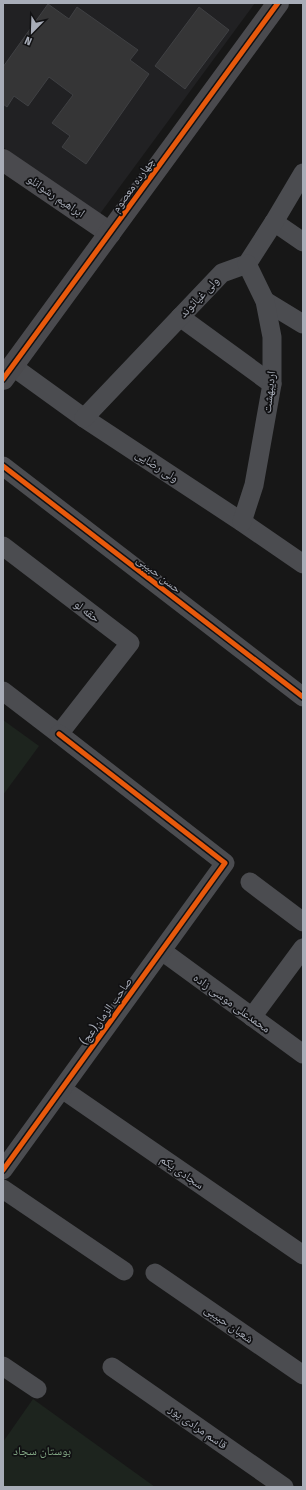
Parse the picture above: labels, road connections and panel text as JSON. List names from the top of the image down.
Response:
{
  "streets": {
    "street": [
      "چهارده معصوم",
      "ابراهیم رشوانلو",
      "ولی غیاثوند",
      "اردیبهشت",
      "ولی رضایی",
      "حسن حبیبی",
      "حقه لو",
      "محمدعلی موسی زاده",
      "صاحب الزمان(عج)",
      "سجادی یکم",
      "شعبان حبیبی",
      "قاسم مرادی پور"
    ]
  },
  "crossings": [
    ["چهارده معصوم", "ابراهیم رشوانلو"],
    ["چهارده معصوم", "ولی رضایی"],
    ["ولی غیاثوند", "اردیبهشت"],
    ["ولی غیاثوند", "ولی رضایی"],
    ["اردیبهشت", "ولی رضایی"],
    ["حقه لو", "صاحب الزمان(عج)"],
    ["محمدعلی موسی زاده", "صاحب الزمان(عج)"],
    ["صاحب الزمان(عج)", "سجادی یکم"]
  ],
  "parks": ["بوستان سجاد"],
  "north": "bottom left"
}
